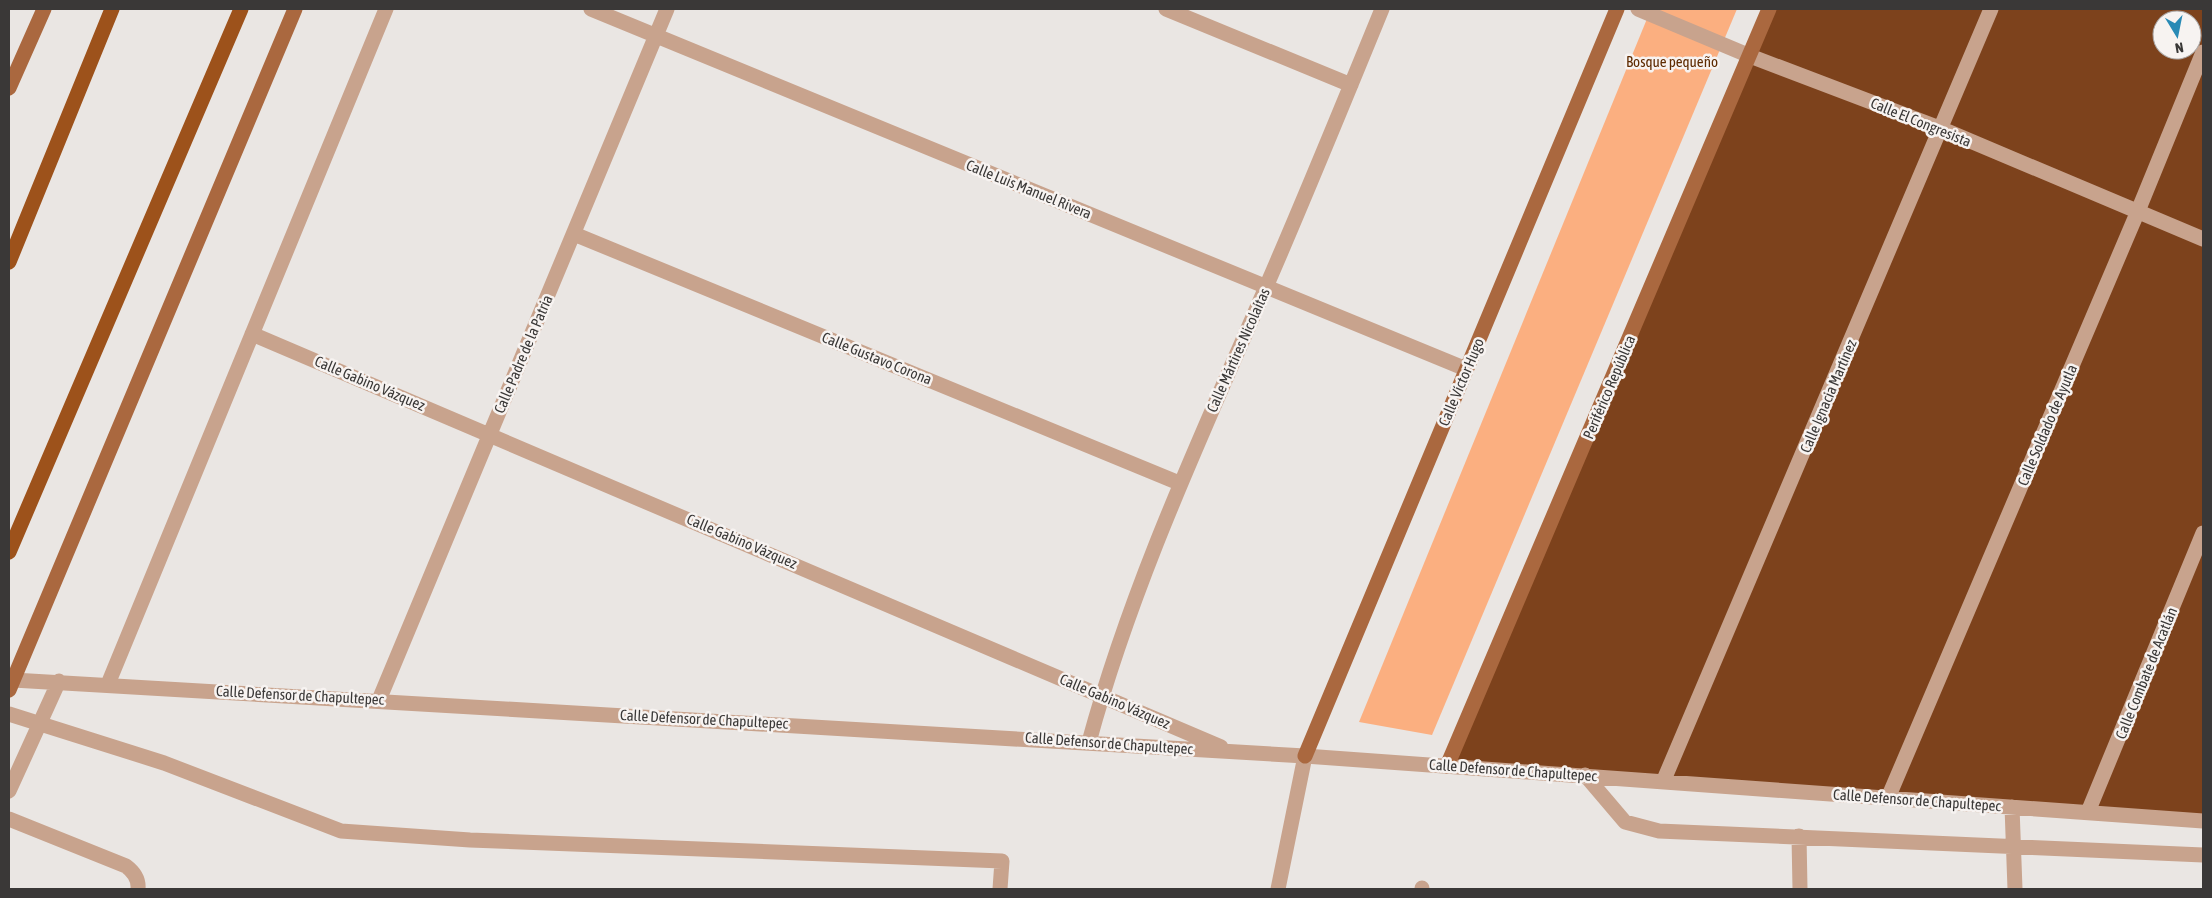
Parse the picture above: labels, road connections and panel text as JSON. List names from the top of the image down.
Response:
{
  "streets": {
    "main road": ["Calle Víctor Hugo", "Periférico República"],
    "street": [
      "Calle El Congresista",
      "Calle Luis Manuel Rivera",
      "Calle Mártires Nicolaítas",
      "Calle Padre de la Patria",
      "Calle Gustavo Corona",
      "Calle Gabino Vázquez",
      "Calle Ignacia Martínez",
      "Calle Soldado de Ayutla",
      "Calle Combate de Acatlán",
      "Calle Defensor de Chapultepec"
    ]
  },
  "crossings": [
    ["Calle El Congresista", "Periférico República"],
    ["Calle El Congresista", "Calle Ignacia Martínez"],
    ["Calle El Congresista", "Calle Soldado de Ayutla"],
    ["Calle Luis Manuel Rivera", "Calle Mártires Nicolaítas"],
    ["Calle Luis Manuel Rivera", "Calle Padre de la Patria"],
    ["Calle Luis Manuel Rivera", "Calle Víctor Hugo"],
    ["Calle Mártires Nicolaítas", "Calle Gustavo Corona"],
    ["Calle Mártires Nicolaítas", "Calle Gabino Vázquez"],
    ["Calle Mártires Nicolaítas", "Calle Defensor de Chapultepec"],
    ["Calle Padre de la Patria", "Calle Gustavo Corona"],
    ["Calle Padre de la Patria", "Calle Gabino Vázquez"],
    ["Calle Padre de la Patria", "Calle Defensor de Chapultepec"],
    ["Calle Víctor Hugo", "Calle Defensor de Chapultepec"],
    ["Calle Gabino Vázquez", "Calle Defensor de Chapultepec"],
    ["Periférico República", "Calle Defensor de Chapultepec"],
    ["Calle Ignacia Martínez", "Calle Defensor de Chapultepec"],
    ["Calle Soldado de Ayutla", "Calle Defensor de Chapultepec"],
    ["Calle Combate de Acatlán", "Calle Defensor de Chapultepec"]
  ],
  "parks": ["Bosque pequeño"],
  "north": "bottom"
}
